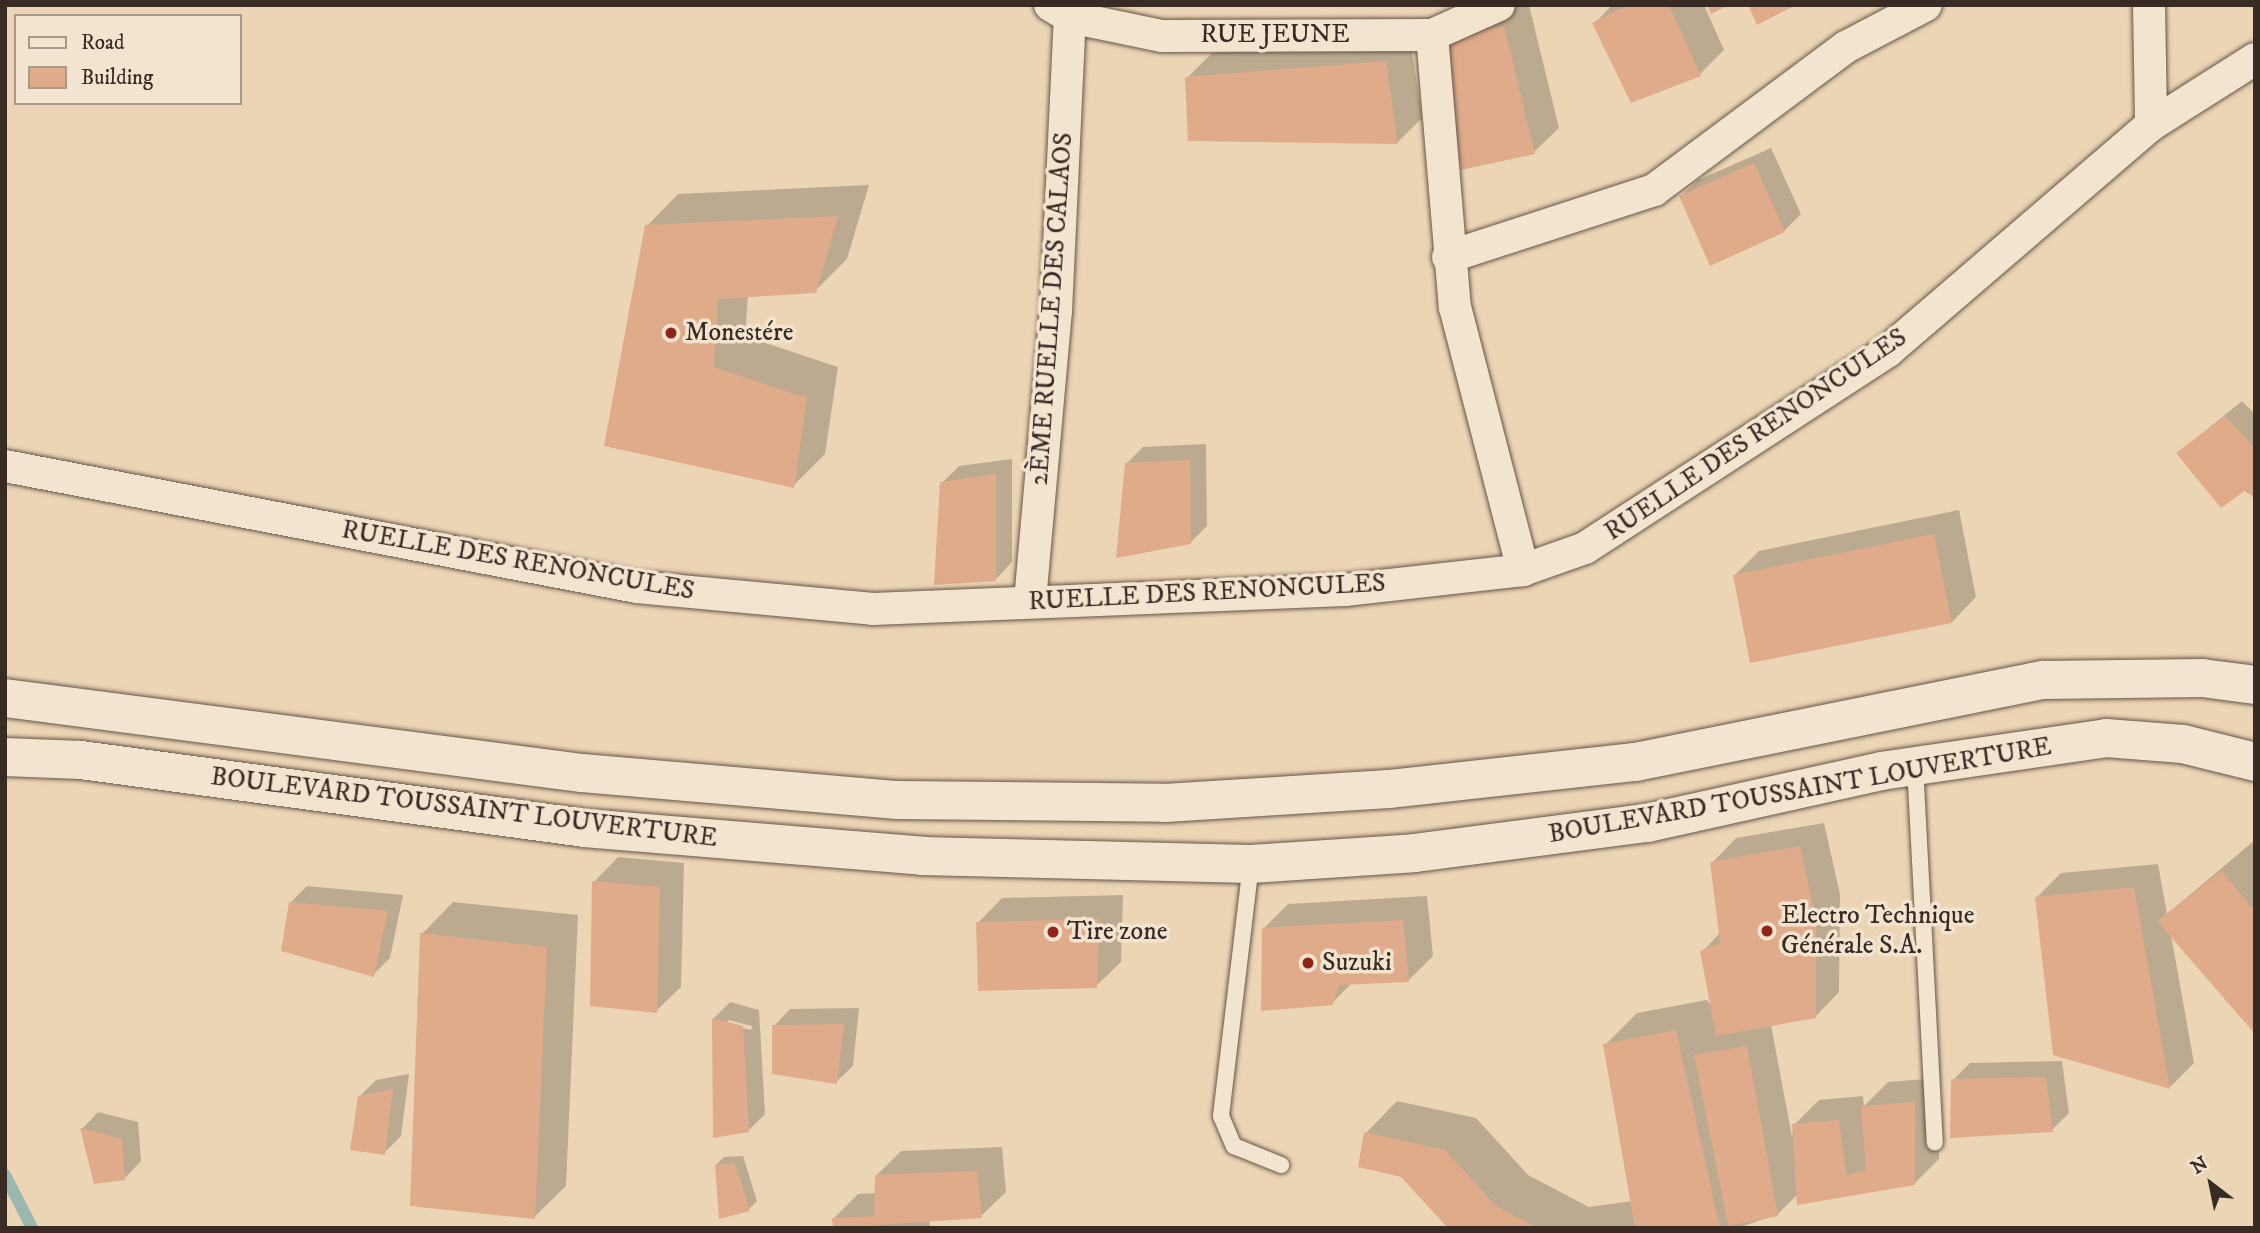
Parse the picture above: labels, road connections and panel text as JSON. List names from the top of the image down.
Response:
{
  "streets": {
    "main road": ["BOULEVARD TOUSSAINT LOUVERTURE"],
    "street": ["RUE JEUNE", "2ÈME RUELLE DES CALAOS", "RUELLE DES RENONCULES"]
  },
  "crossings": [
    ["RUE JEUNE", "2ÈME RUELLE DES CALAOS"],
    ["2ÈME RUELLE DES CALAOS", "RUELLE DES RENONCULES"]
  ],
  "places": [
    "Monestére",
    "Electro Technique Générale S.A.",
    "Tire zone",
    "Suzuki"
  ],
  "legend": ["Road", "Building"],
  "north": "top left"
}
